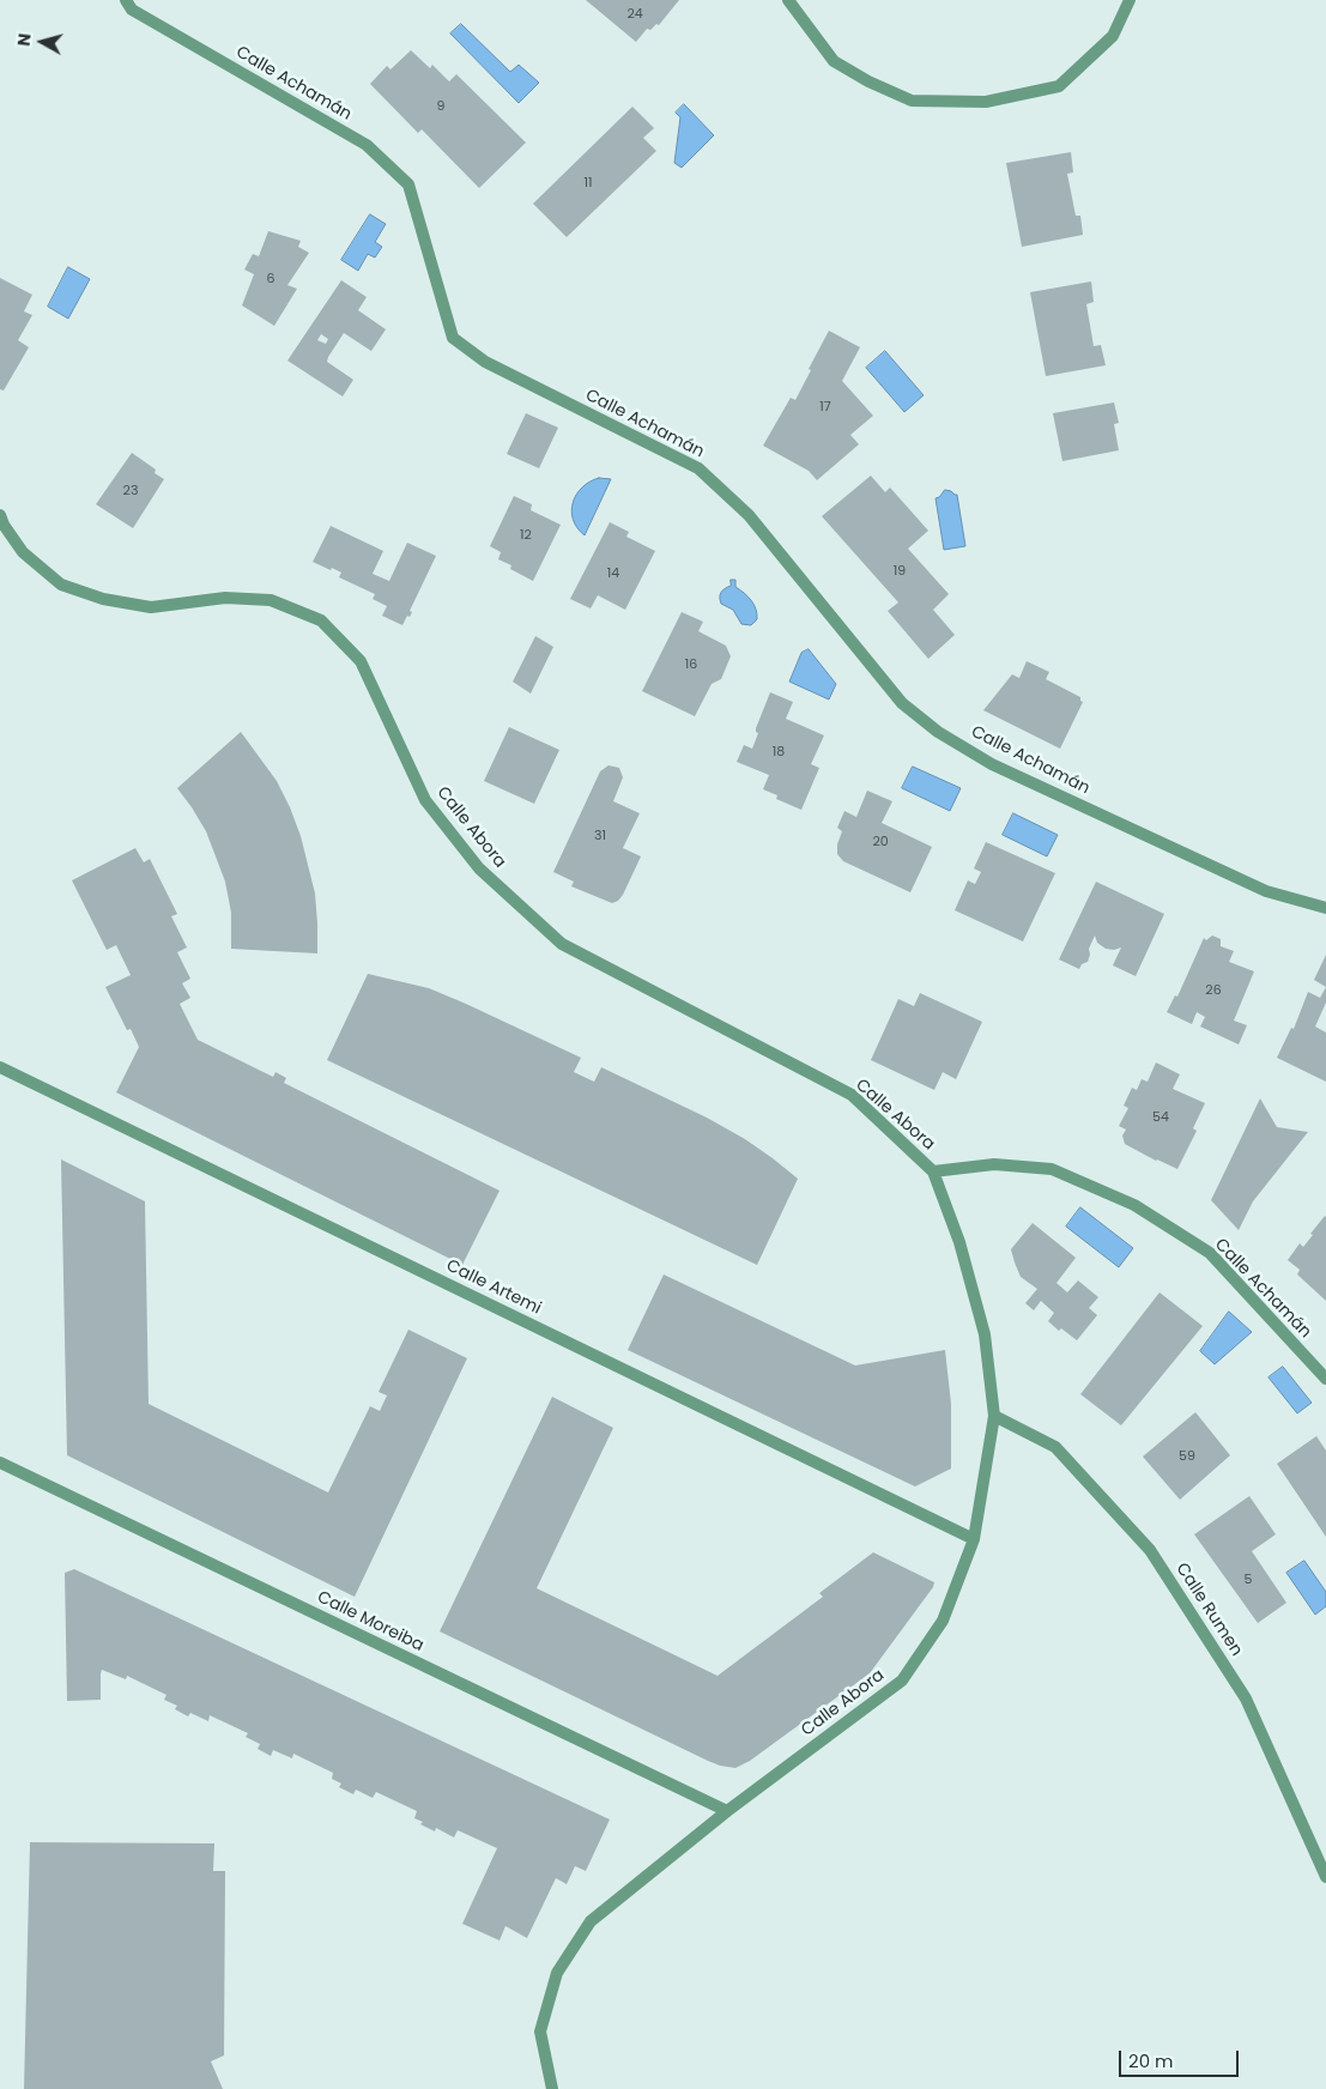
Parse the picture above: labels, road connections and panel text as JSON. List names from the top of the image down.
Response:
{
  "streets": {
    "street": [
      "Calle Achamán",
      "Calle Abora",
      "Calle Artemi",
      "Calle Rumen",
      "Calle Moreiba"
    ]
  },
  "crossings": [
    ["Calle Achamán", "Calle Abora"],
    ["Calle Abora", "Calle Artemi"],
    ["Calle Abora", "Calle Rumen"],
    ["Calle Abora", "Calle Moreiba"]
  ],
  "house_numbers": [
    "24",
    "9",
    "11",
    "6",
    "17",
    "23",
    "12",
    "19",
    "14",
    "16",
    "18",
    "31",
    "20",
    "26",
    "54",
    "59",
    "5"
  ],
  "scale_bar": "20 m",
  "north": "left"
}
